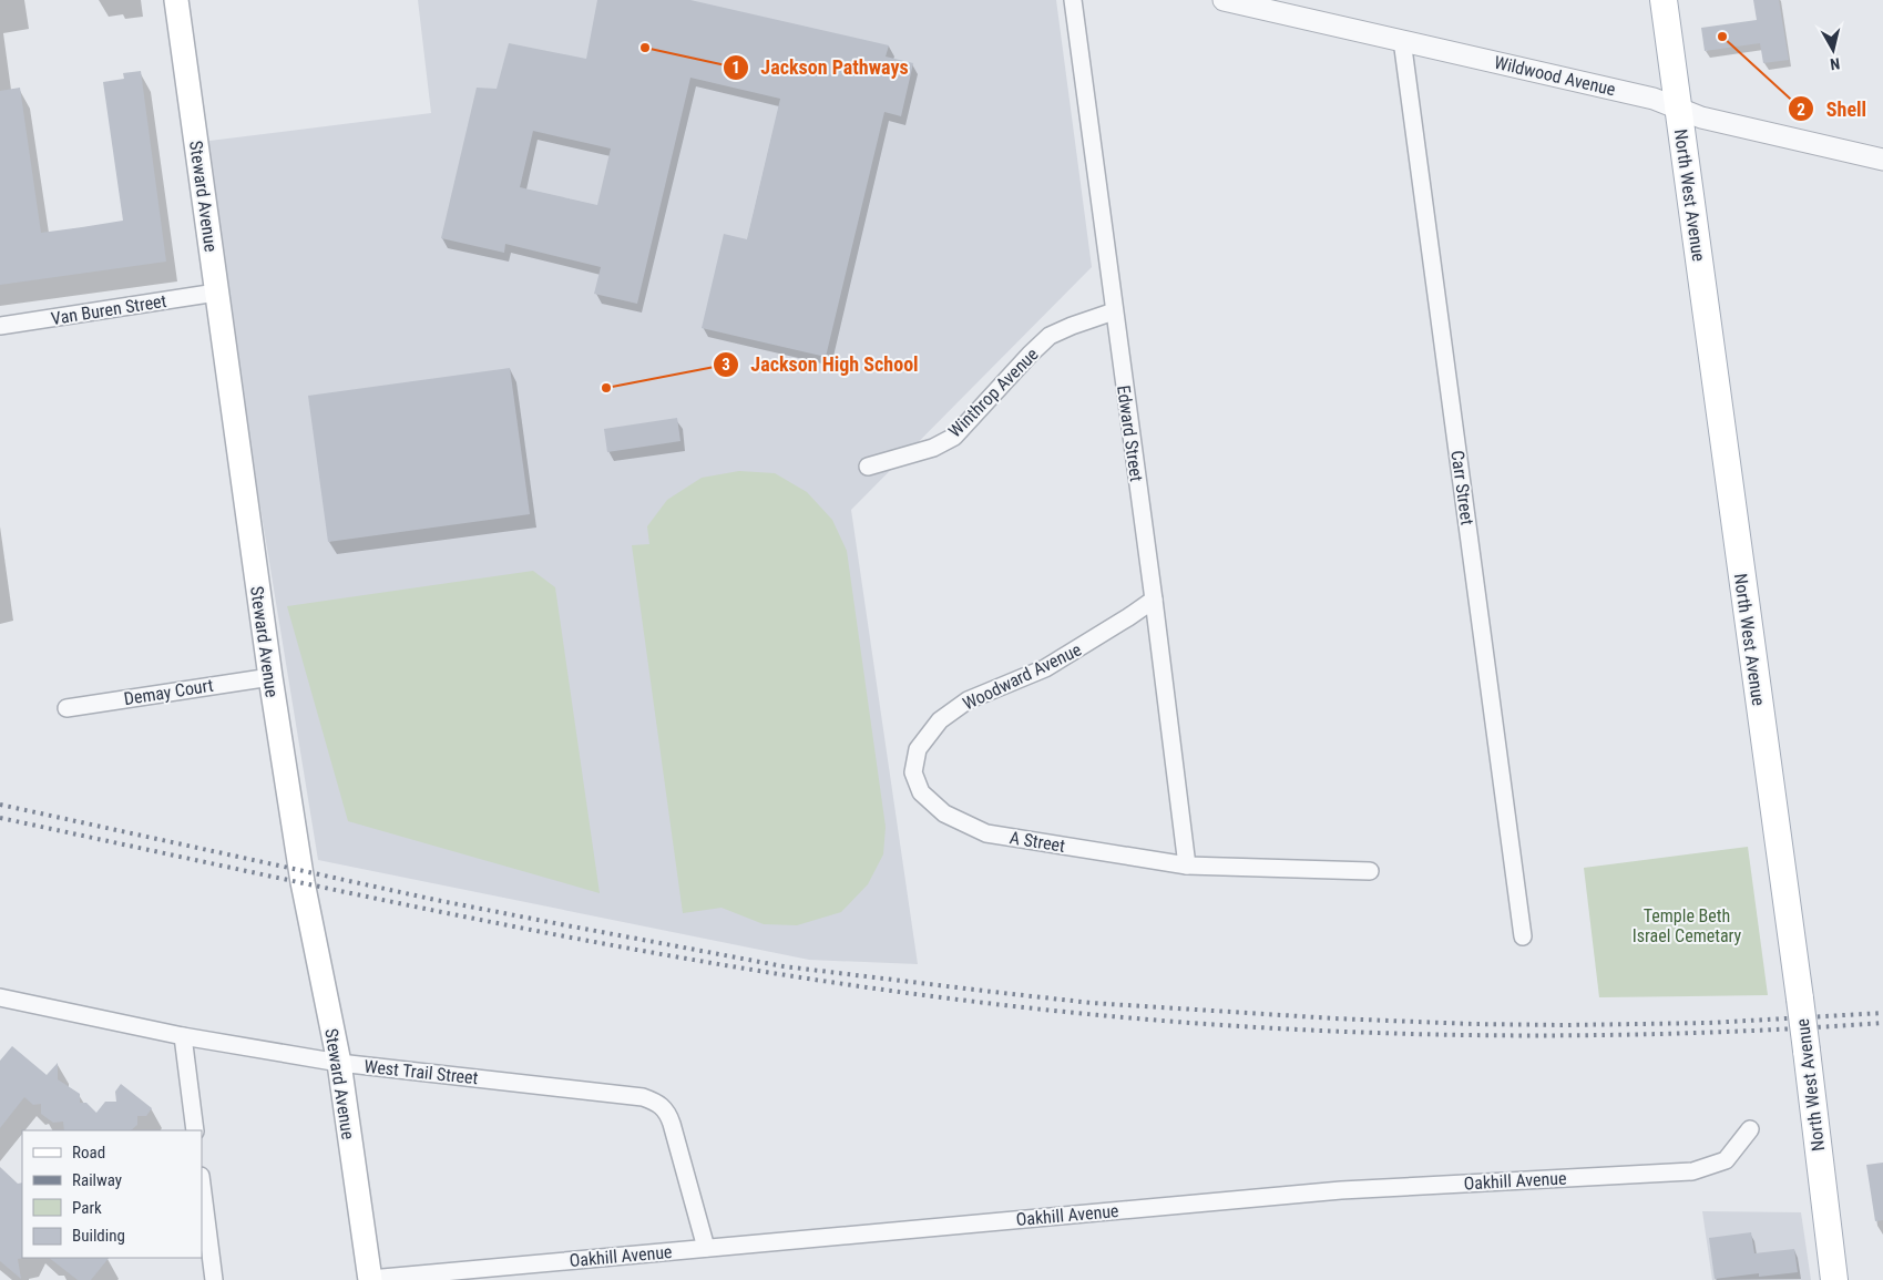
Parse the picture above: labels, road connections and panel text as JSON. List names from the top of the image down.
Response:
{
  "streets": {
    "main road": ["North West Avenue", "Steward Avenue"],
    "street": [
      "Wildwood Avenue",
      "Van Buren Street",
      "Winthrop Avenue",
      "Edward Street",
      "Carr Street",
      "Woodward Avenue",
      "Demay Court",
      "A Street",
      "West Trail Street",
      "Oakhill Avenue"
    ]
  },
  "crossings": [
    ["Wildwood Avenue", "North West Avenue"],
    ["Wildwood Avenue", "Carr Street"],
    ["Steward Avenue", "Van Buren Street"],
    ["Steward Avenue", "Demay Court"],
    ["Steward Avenue", "West Trail Street"],
    ["Steward Avenue", "Oakhill Avenue"],
    ["Winthrop Avenue", "Edward Street"],
    ["Edward Street", "Woodward Avenue"],
    ["Edward Street", "A Street"],
    ["Woodward Avenue", "A Street"],
    ["West Trail Street", "Oakhill Avenue"]
  ],
  "parks": ["Temple Beth Israel Cemetary"],
  "places": ["Shell", "Jackson Pathways", "Jackson High School"],
  "legend": [
    "Road",
    "Railway",
    "Park",
    "Building"
  ],
  "north": "bottom"
}
